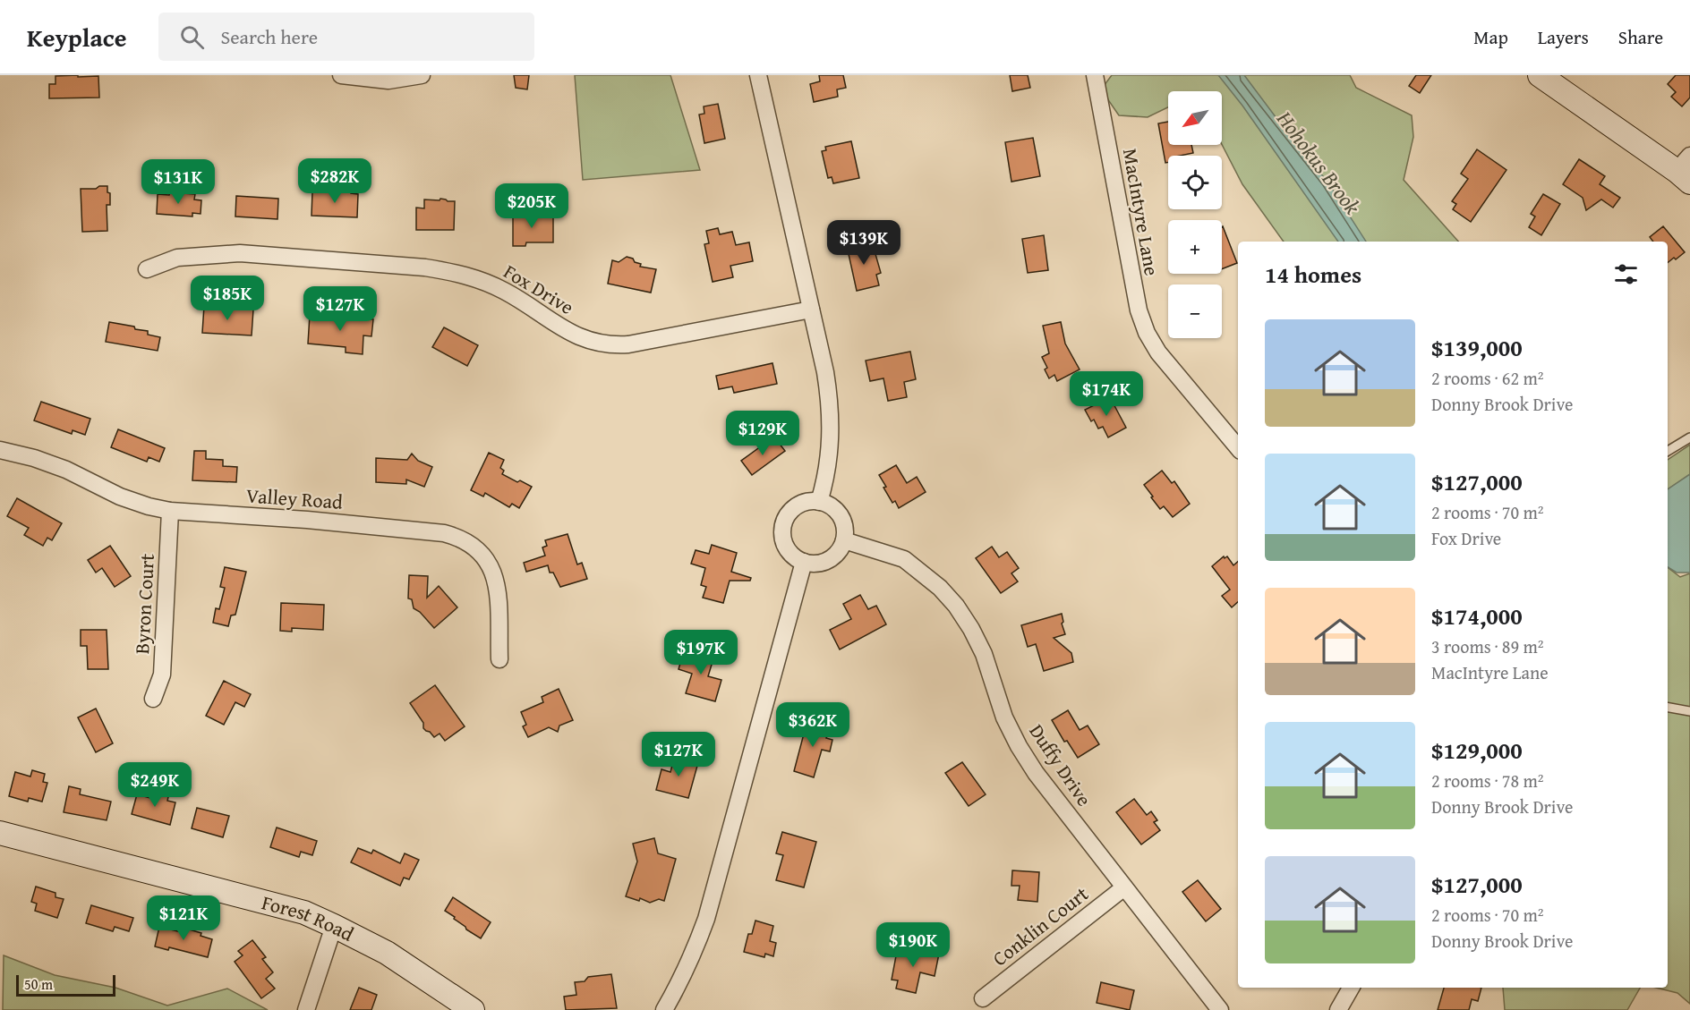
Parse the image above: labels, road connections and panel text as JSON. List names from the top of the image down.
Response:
{
  "streets": {
    "main road": ["Forest Road"],
    "street": [
      "MacIntyre Lane",
      "Fox Drive",
      "Valley Road",
      "Byron Court",
      "Duffy Drive",
      "Conklin Court"
    ]
  },
  "crossings": [
    ["Valley Road", "Byron Court"],
    ["Duffy Drive", "Conklin Court"]
  ],
  "water": ["Hohokus Brook"],
  "scale_bar": "50 m",
  "north": "bottom left",
  "page": {
    "header": "Keyplace",
    "search": "Search here",
    "nav": ["Map", "Layers", "Share"],
    "map_buttons": ["+", "−"],
    "price": [
      "$282K",
      "$131K",
      "$205K",
      "$139K",
      "$185K",
      "$127K",
      "$174K",
      "$129K",
      "$197K",
      "$362K",
      "$127K",
      "$249K",
      "$121K",
      "$190K"
    ],
    "heading": "14 homes",
    "list": [
      {
        "name": "$139,000",
        "note": "2 rooms · 62 m² · Donny Brook Drive"
      },
      {
        "name": "$127,000",
        "note": "2 rooms · 70 m² · Fox Drive"
      },
      {
        "name": "$174,000",
        "note": "3 rooms · 89 m² · MacIntyre Lane"
      },
      {
        "name": "$129,000",
        "note": "2 rooms · 78 m² · Donny Brook Drive"
      },
      {
        "name": "$127,000",
        "note": "2 rooms · 70 m² · Donny Brook Drive"
      }
    ],
    "scale": "50 m"
  }
}
